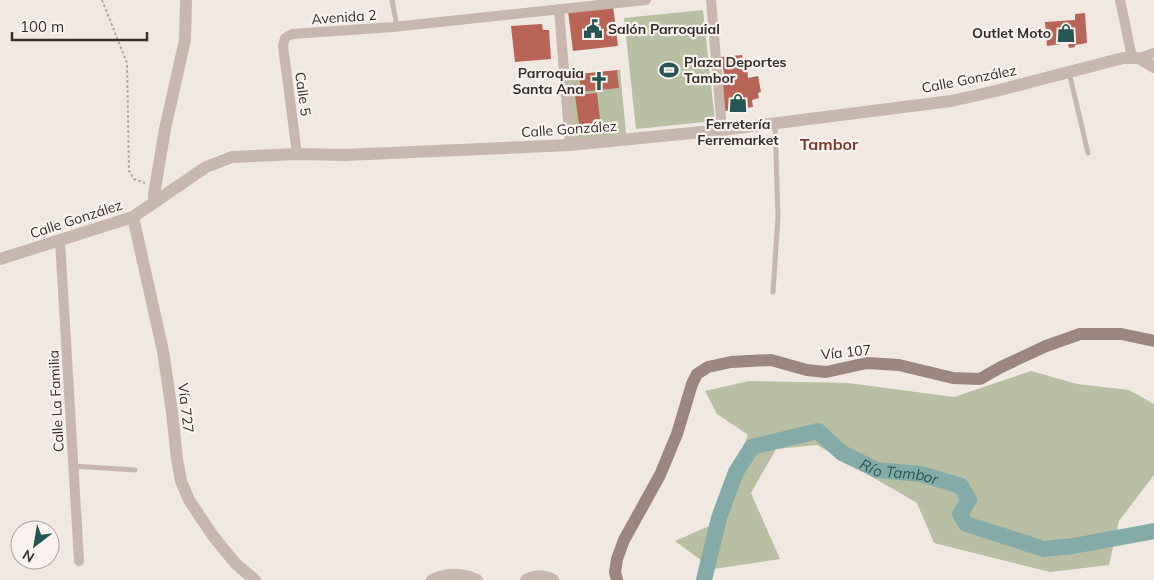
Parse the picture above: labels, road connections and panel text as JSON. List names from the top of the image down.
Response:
{
  "streets": {
    "main road": ["Vía 107"],
    "street": [
      "Avenida 2",
      "Calle González",
      "Calle 5",
      "Calle La Familia",
      "Vía 727"
    ]
  },
  "crossings": [
    ["Avenida 2", "Calle 5"],
    ["Calle González", "Calle 5"],
    ["Calle González", "Calle La Familia"],
    ["Calle González", "Vía 727"]
  ],
  "districts": ["Tambor"],
  "water": ["Río Tambor"],
  "places": {
    "public building": ["Salón Parroquial"],
    "shop": ["Outlet Moto", "Ferretería Ferremarket"],
    "sports": ["Plaza Deportes Tambor"],
    "church": ["Parroquia Santa Ana"]
  },
  "scale_bar": "100 m",
  "north": "bottom left"
}
